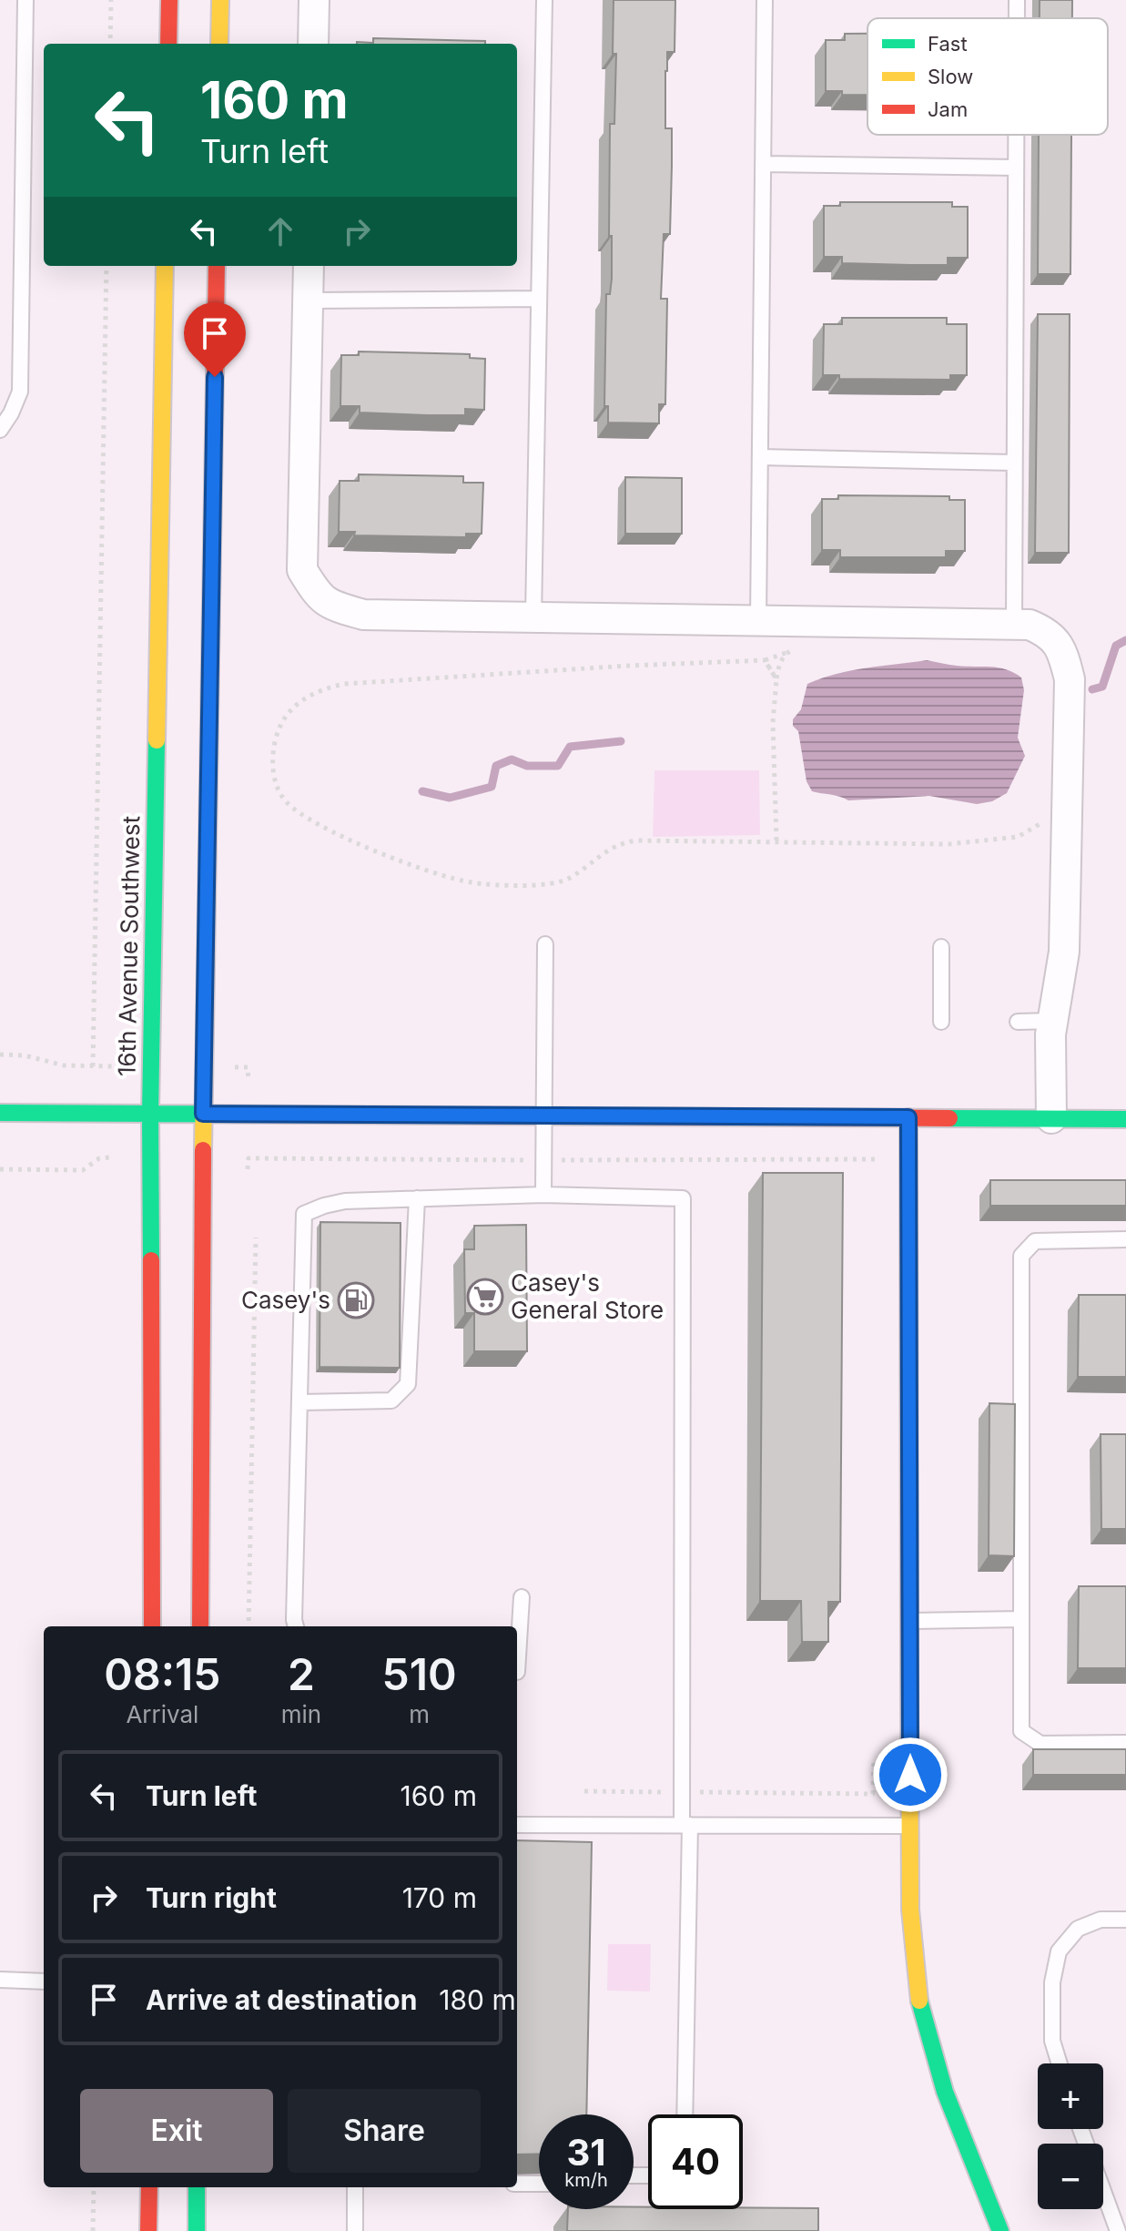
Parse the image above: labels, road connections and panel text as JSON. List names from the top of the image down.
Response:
{
  "streets": {
    "main road": ["16th Avenue Southwest"]
  },
  "places": {
    "supermarket": ["Casey's General Store"],
    "fuel station": ["Casey's"]
  },
  "legend": ["Fast", "Slow", "Jam"],
  "page": {
    "turn": ["160 m", "Turn left"],
    "eta": [
      "08:15",
      "Arrival",
      "2",
      "min",
      "510",
      "m"
    ],
    "list": [
      {
        "name": "Turn left",
        "value": "160 m"
      },
      {
        "name": "Turn right",
        "value": "170 m"
      },
      {
        "name": "Arrive at destination",
        "value": "180 m"
      }
    ],
    "map_buttons": ["+", "−"],
    "buttons": ["Exit", "Share"],
    "speed": "31 km/h",
    "limit": "40"
  }
}
